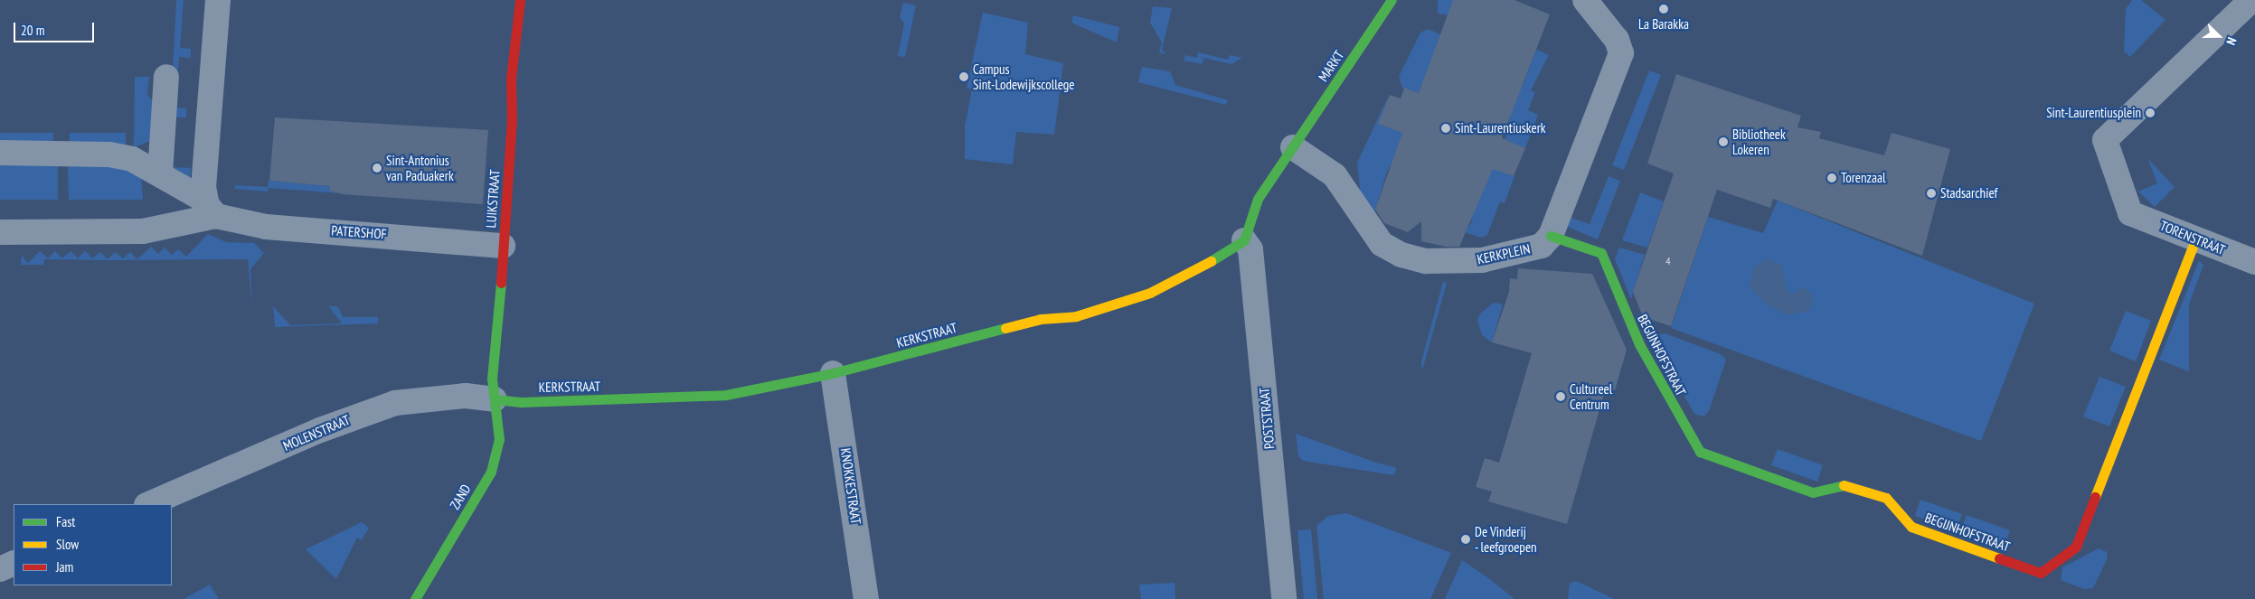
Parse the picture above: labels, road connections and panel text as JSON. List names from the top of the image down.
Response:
{
  "streets": {
    "street": [
      "MARKT",
      "LUIKSTRAAT",
      "PATERSHOF",
      "TORENSTRAAT",
      "KERKPLEIN",
      "KERKSTRAAT",
      "BEGIJNHOFSTRAAT",
      "POSTSTRAAT",
      "MOLENSTRAAT",
      "KNOKKESTRAAT",
      "ZAND"
    ]
  },
  "crossings": [
    ["MARKT", "KERKPLEIN"],
    ["LUIKSTRAAT", "PATERSHOF"],
    ["LUIKSTRAAT", "KERKSTRAAT"],
    ["LUIKSTRAAT", "MOLENSTRAAT"],
    ["LUIKSTRAAT", "ZAND"],
    ["TORENSTRAAT", "BEGIJNHOFSTRAAT"],
    ["KERKPLEIN", "BEGIJNHOFSTRAAT"],
    ["KERKSTRAAT", "POSTSTRAAT"],
    ["KERKSTRAAT", "MOLENSTRAAT"],
    ["KERKSTRAAT", "KNOKKESTRAAT"],
    ["KERKSTRAAT", "ZAND"],
    ["MOLENSTRAAT", "ZAND"]
  ],
  "places": [
    "La Barakka",
    "Campus Sint-Lodewijkscollege",
    "Sint-Laurentiusplein",
    "Sint-Laurentiuskerk",
    "Bibliotheek Lokeren",
    "Sint-Antonius van Paduakerk",
    "Torenzaal",
    "Stadsarchief",
    "Cultureel Centrum",
    "De Vinderij - leefgroepen"
  ],
  "house_numbers": ["4"],
  "legend": ["Fast", "Slow", "Jam"],
  "scale_bar": "20 m",
  "north": "right"
}
